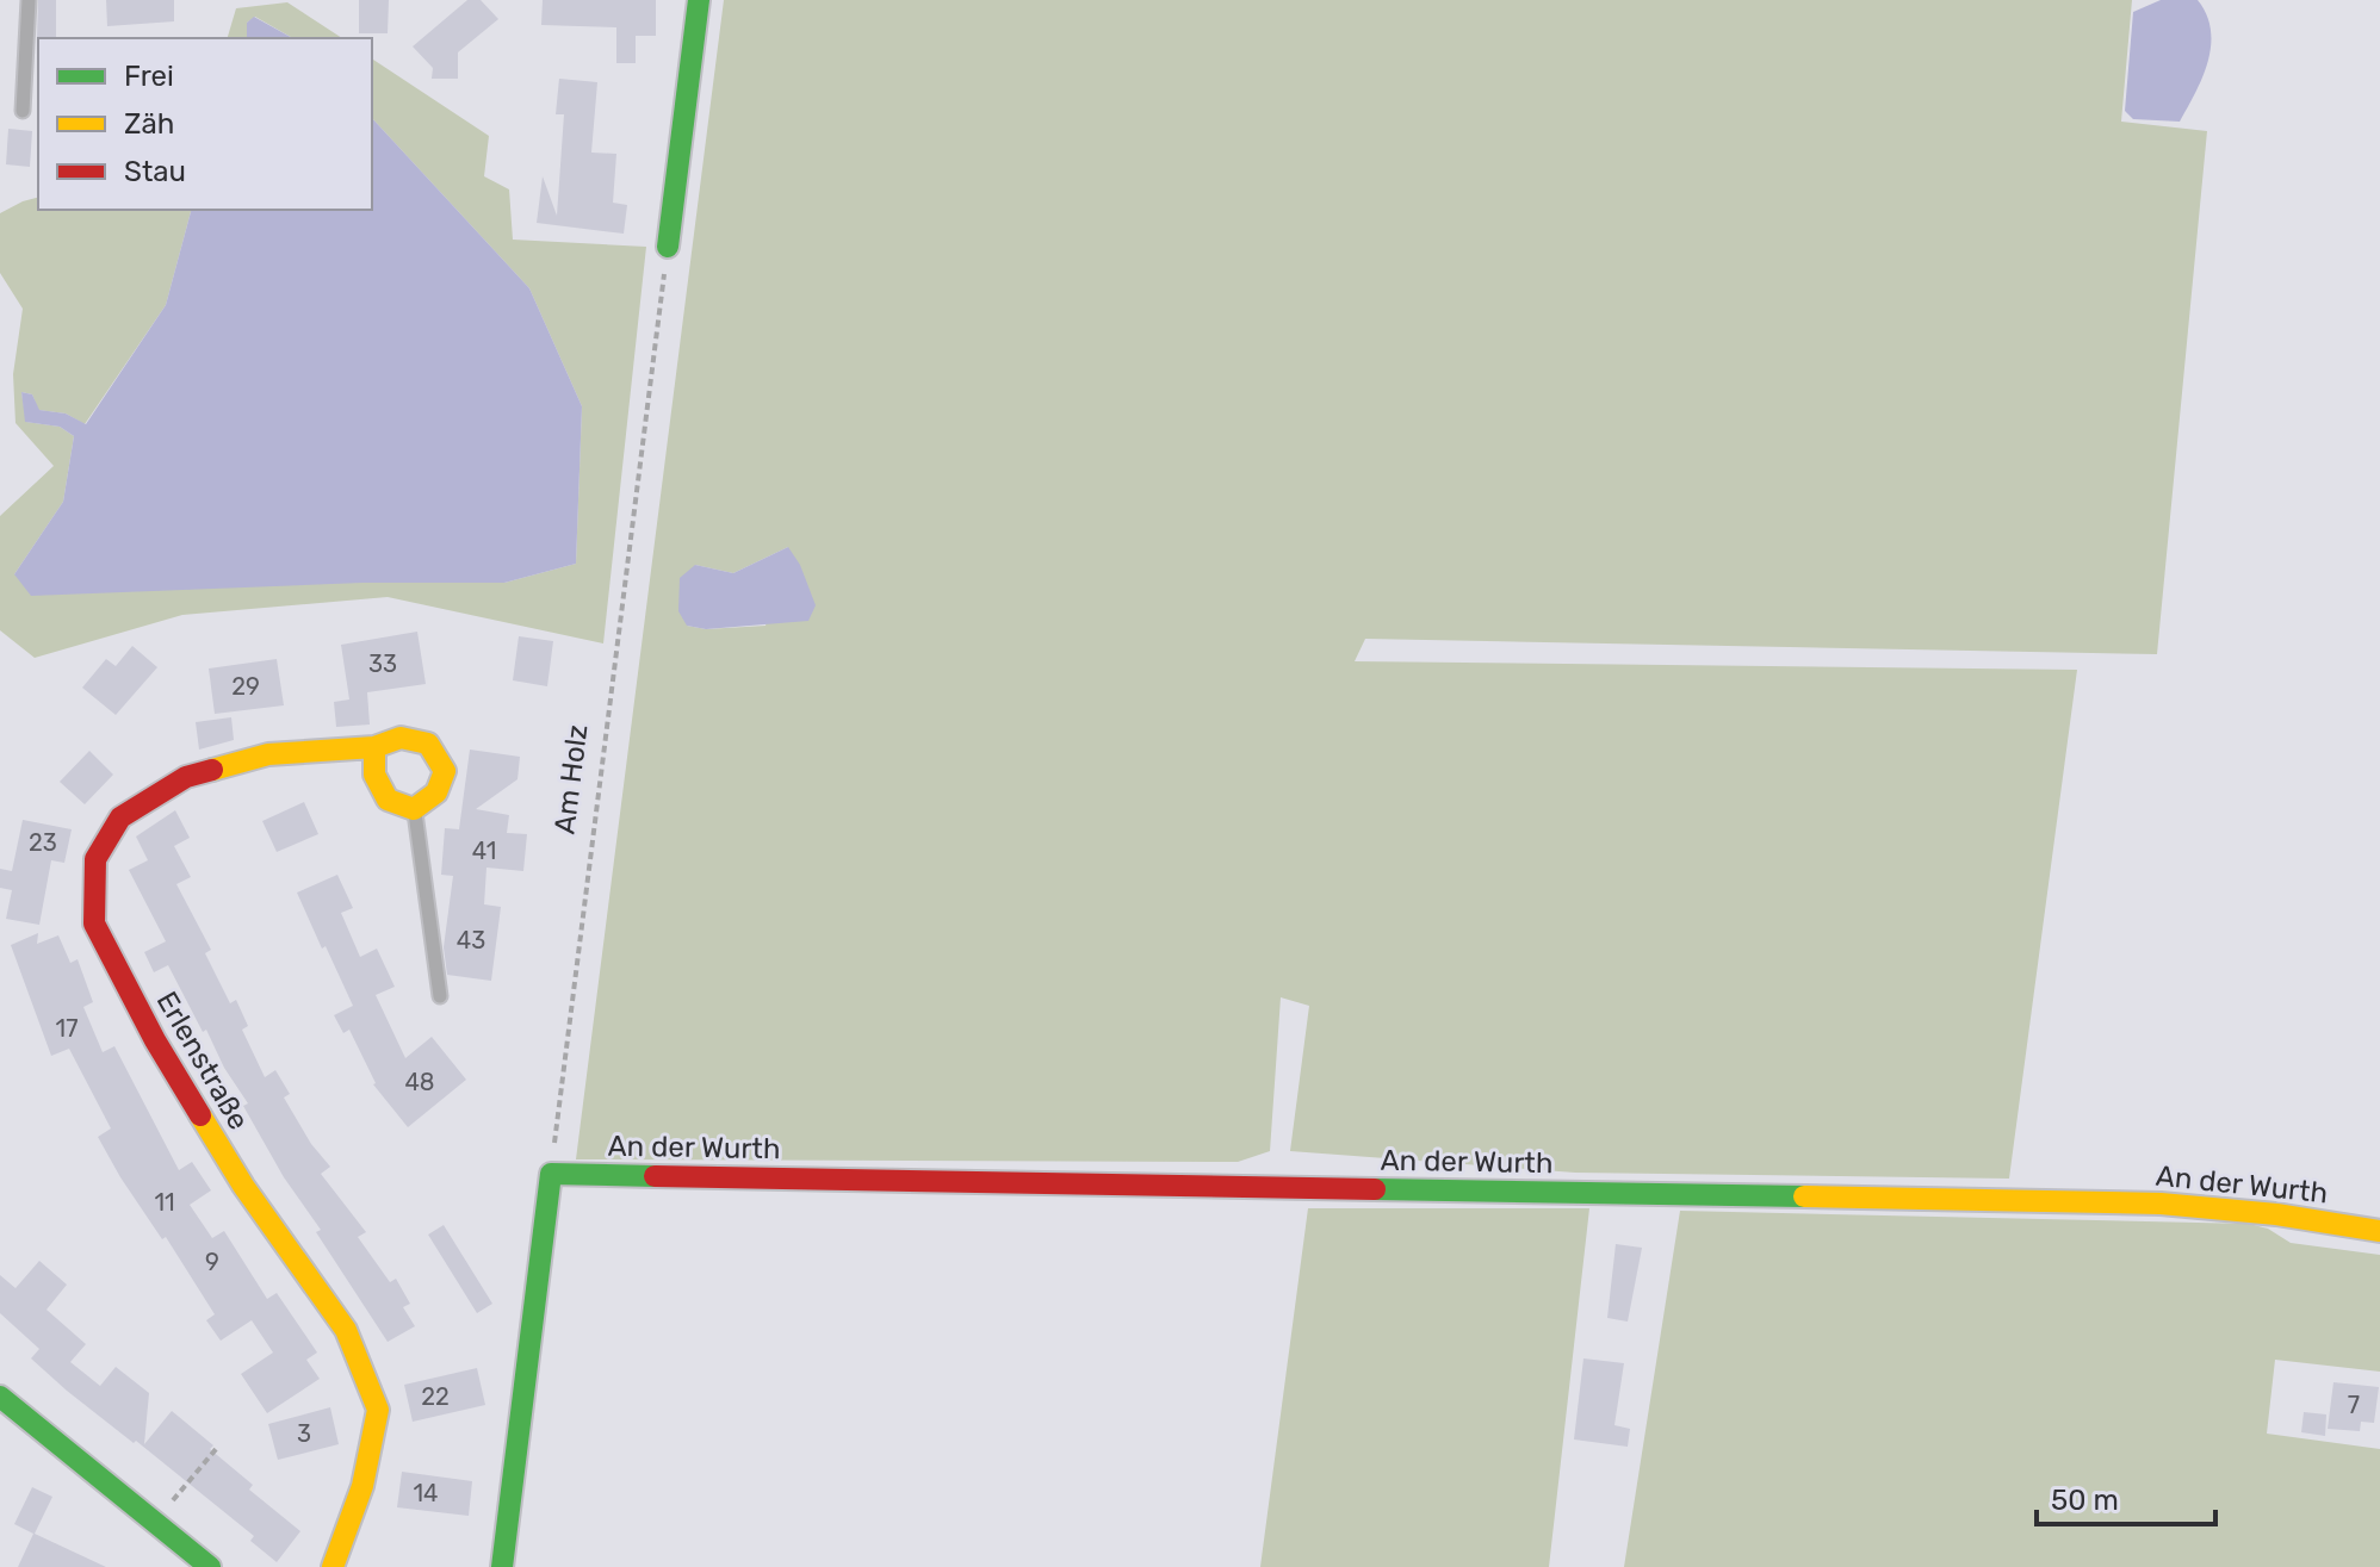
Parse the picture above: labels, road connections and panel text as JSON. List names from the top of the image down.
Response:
{
  "streets": {
    "street": ["Erlenstraße", "An der Wurth"],
    "path": ["Am Holz"]
  },
  "crossings": [
    ["Am Holz", "An der Wurth"]
  ],
  "house_numbers": [
    "33",
    "29",
    "23",
    "41",
    "43",
    "17",
    "48",
    "11",
    "9",
    "22",
    "7",
    "3",
    "14"
  ],
  "legend": ["Frei", "Zäh", "Stau"],
  "scale_bar": "50 m"
}
